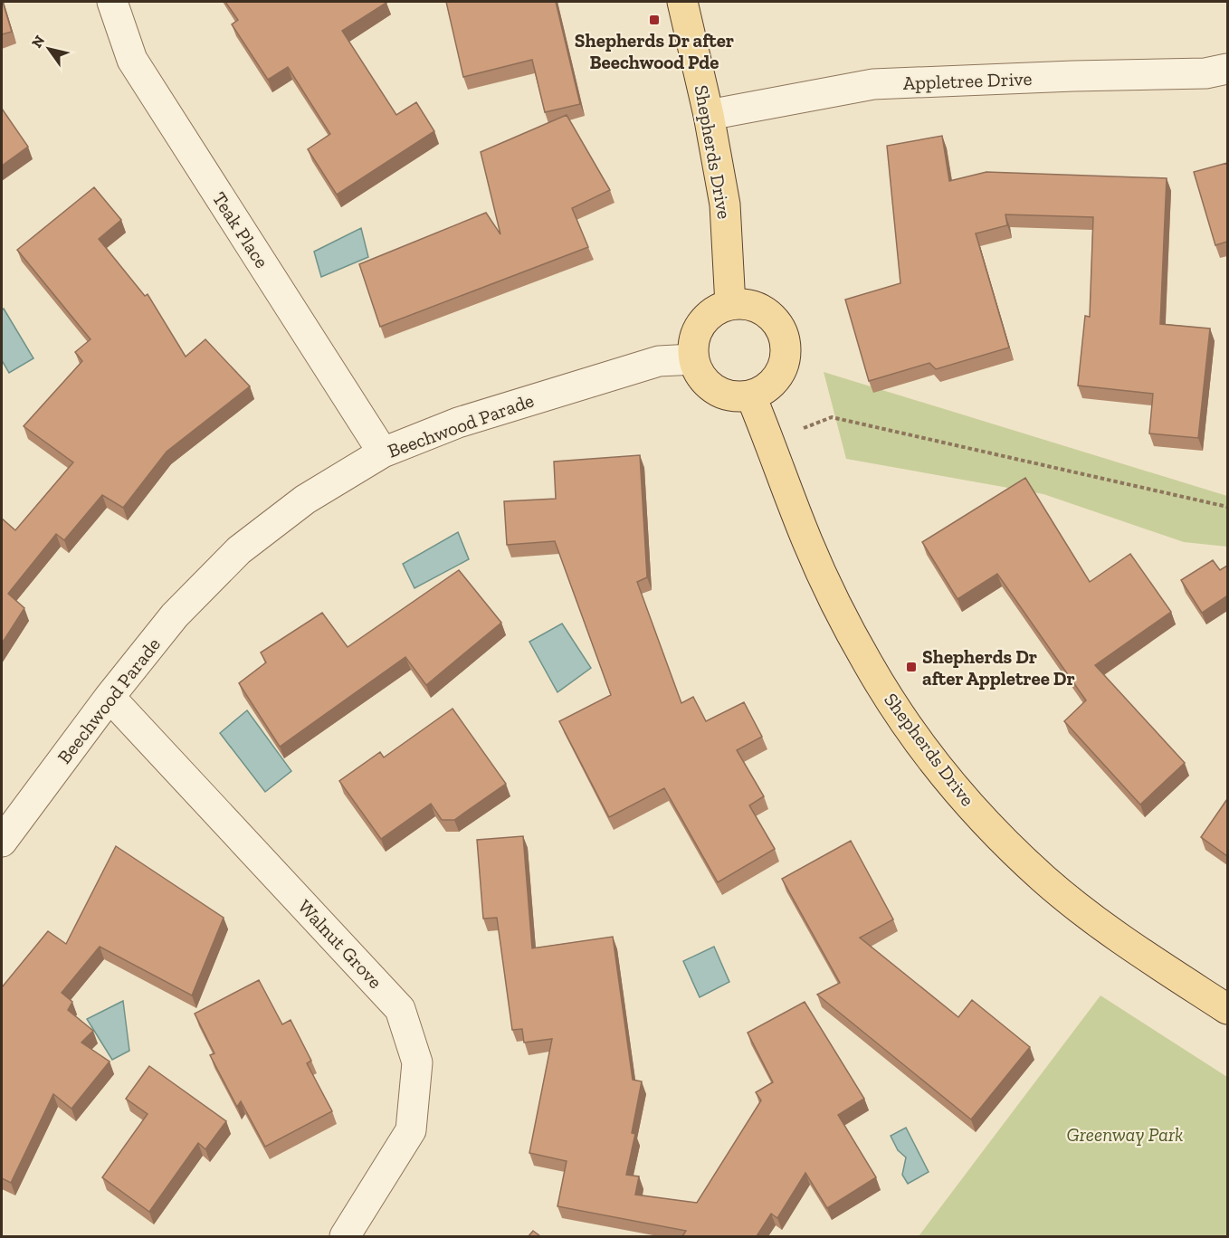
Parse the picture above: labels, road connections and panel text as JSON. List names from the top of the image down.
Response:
{
  "streets": {
    "main road": ["Shepherds Drive"],
    "street": [
      "Appletree Drive",
      "Teak Place",
      "Beechwood Parade",
      "Walnut Grove"
    ]
  },
  "crossings": [
    ["Appletree Drive", "Shepherds Drive"],
    ["Shepherds Drive", "Beechwood Parade"],
    ["Teak Place", "Beechwood Parade"],
    ["Beechwood Parade", "Walnut Grove"]
  ],
  "parks": ["Greenway Park"],
  "places": {
    "transit": ["Shepherds Dr after Beechwood Pde", "Shepherds Dr after Appletree Dr"]
  },
  "north": "top left"
}
